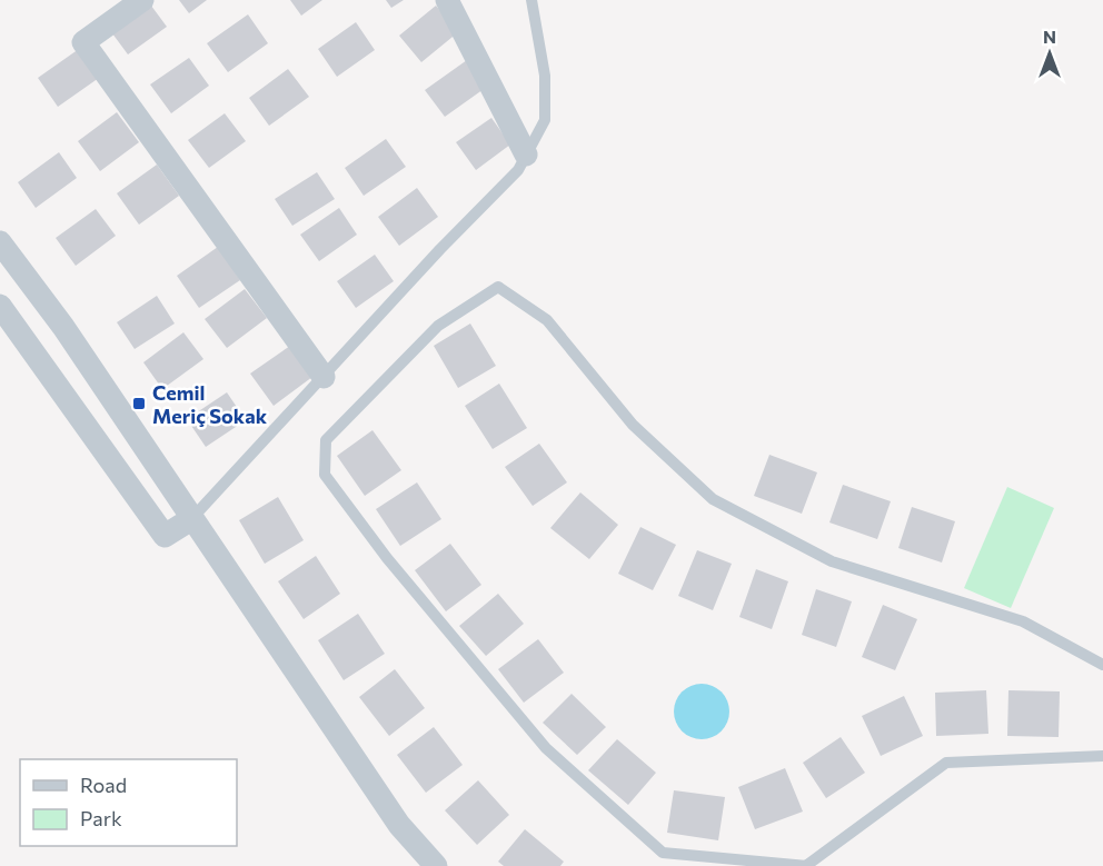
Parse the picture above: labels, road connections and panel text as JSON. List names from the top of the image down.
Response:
{
  "places": {
    "transit": ["Cemil Meriç Sokak"]
  },
  "legend": ["Road", "Park"],
  "north": "top"
}
